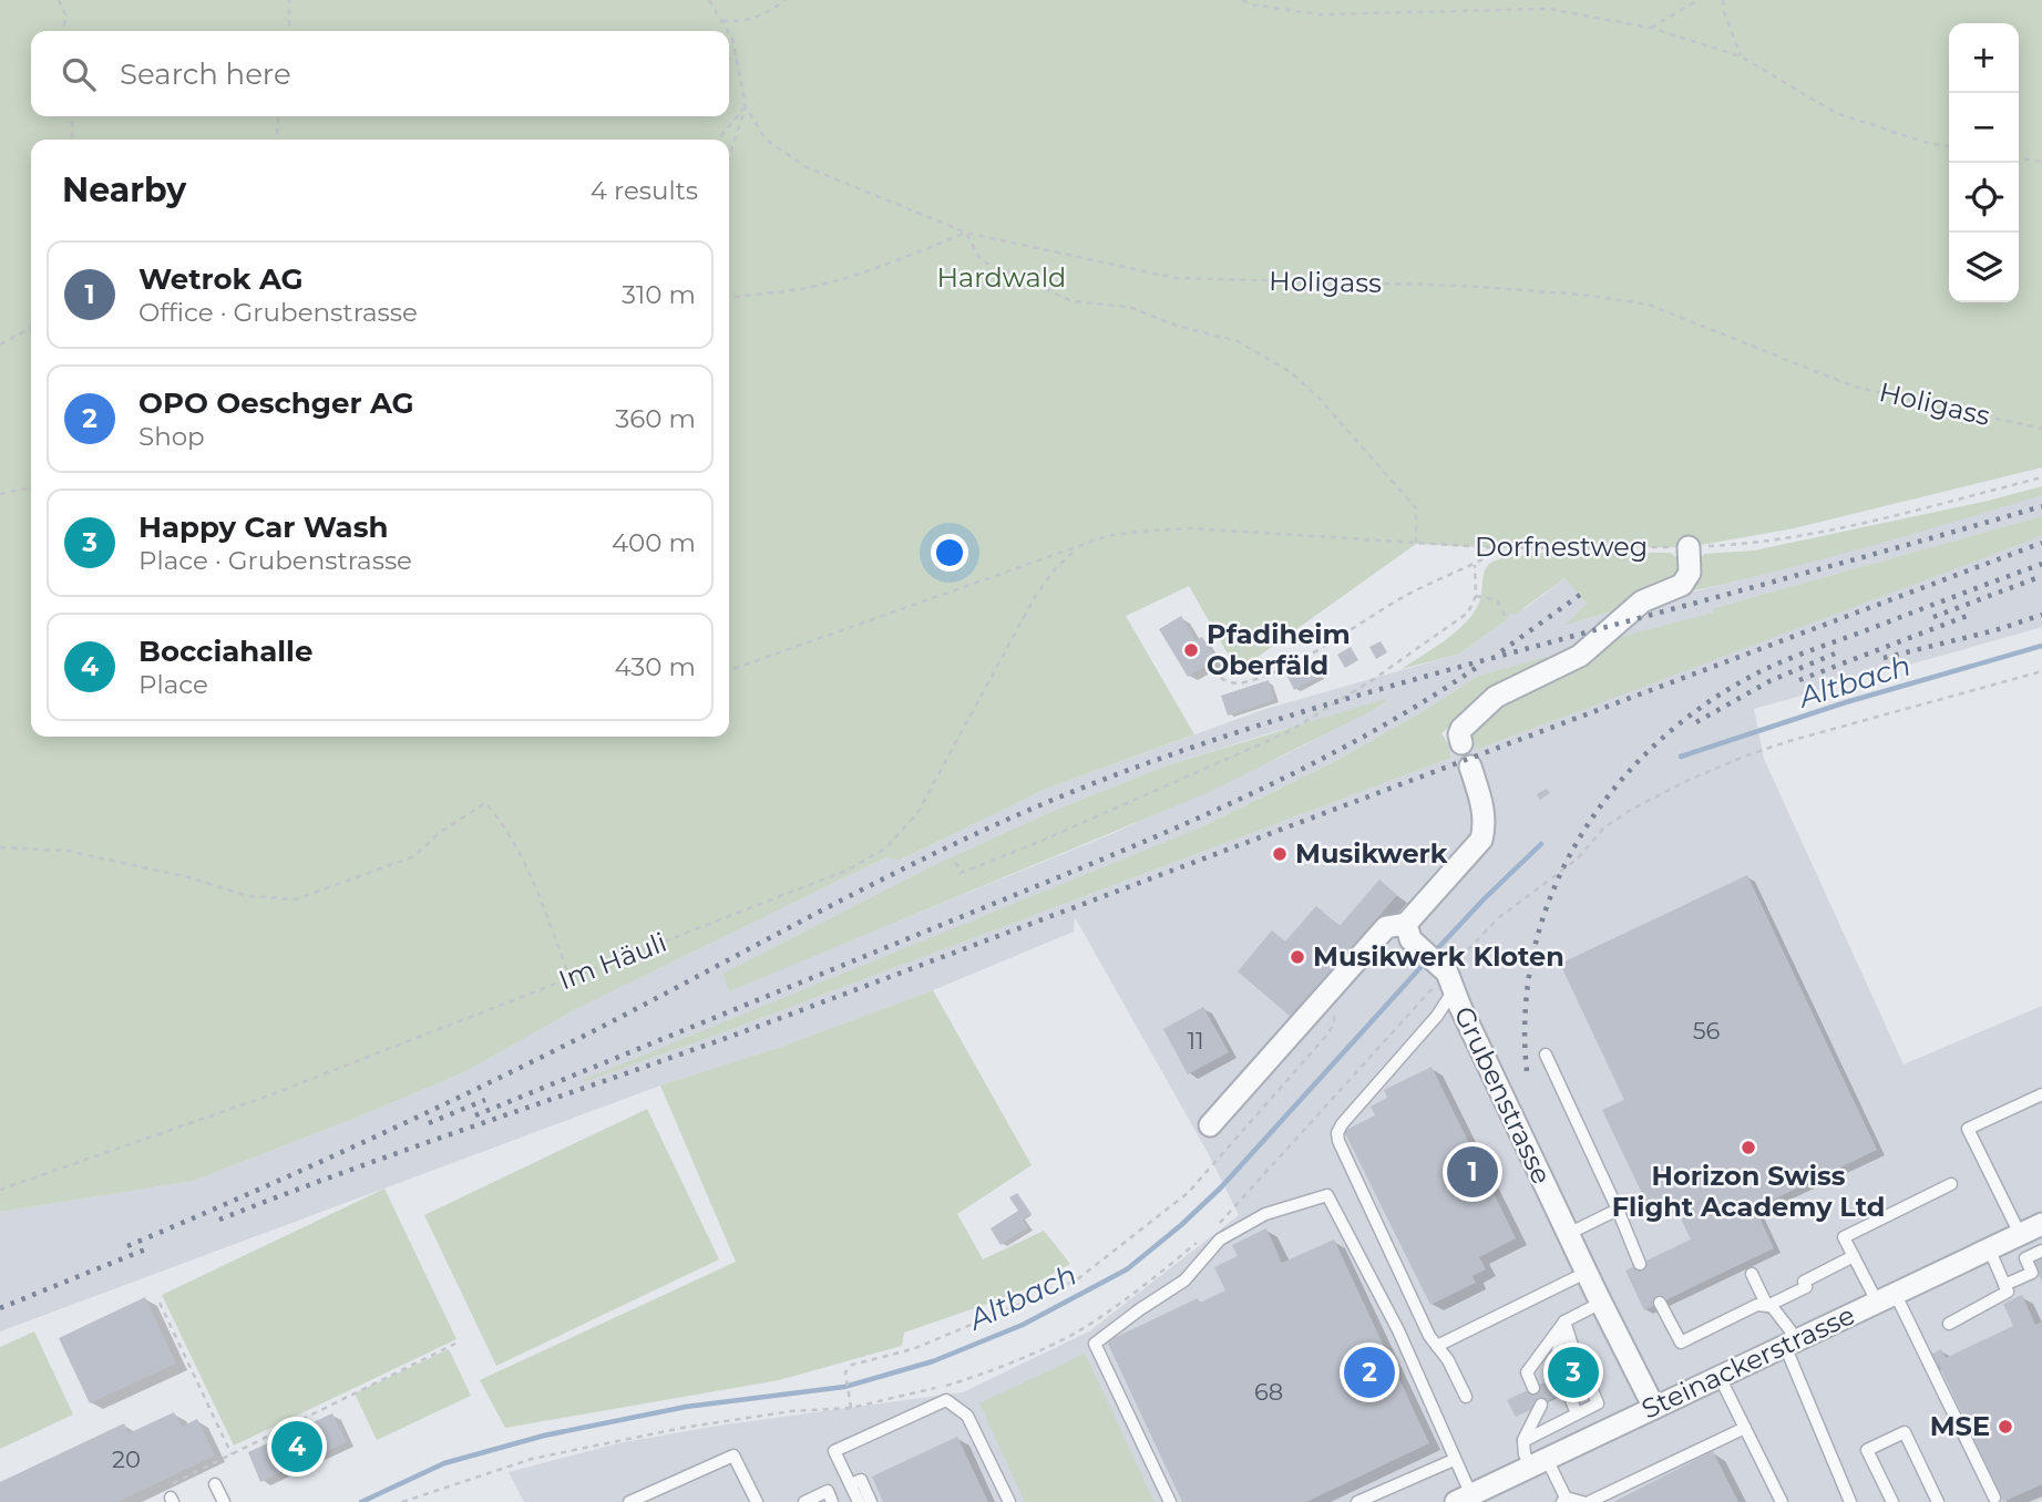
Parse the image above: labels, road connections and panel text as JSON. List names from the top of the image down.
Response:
{
  "streets": {
    "street": ["Grubenstrasse", "Steinackerstrasse"],
    "path": ["Holigass", "Dorfnestweg", "Im Häuli"]
  },
  "crossings": [
    ["Dorfnestweg", "Im Häuli"],
    ["Grubenstrasse", "Steinackerstrasse"]
  ],
  "water": ["Altbach"],
  "parks": ["Hardwald"],
  "places": [
    "Pfadiheim Oberfäld",
    "Musikwerk",
    "Musikwerk Kloten",
    "Horizon Swiss Flight Academy Ltd",
    "MSE"
  ],
  "house_numbers": [
    "56",
    "11",
    "68",
    "20"
  ],
  "page": {
    "map_buttons": ["+", "−"],
    "search": "Search here",
    "heading": ["Nearby", "4 results"],
    "list": [
      {
        "mark": "1",
        "name": "Wetrok AG",
        "note": "Office · Grubenstrasse",
        "value": "310 m"
      },
      {
        "mark": "2",
        "name": "OPO Oeschger AG",
        "note": "Shop",
        "value": "360 m"
      },
      {
        "mark": "3",
        "name": "Happy Car Wash",
        "note": "Place · Grubenstrasse",
        "value": "400 m"
      },
      {
        "mark": "4",
        "name": "Bocciahalle",
        "note": "Place",
        "value": "430 m"
      }
    ],
    "pins": [
      "1",
      "2",
      "3",
      "4"
    ]
  }
}
